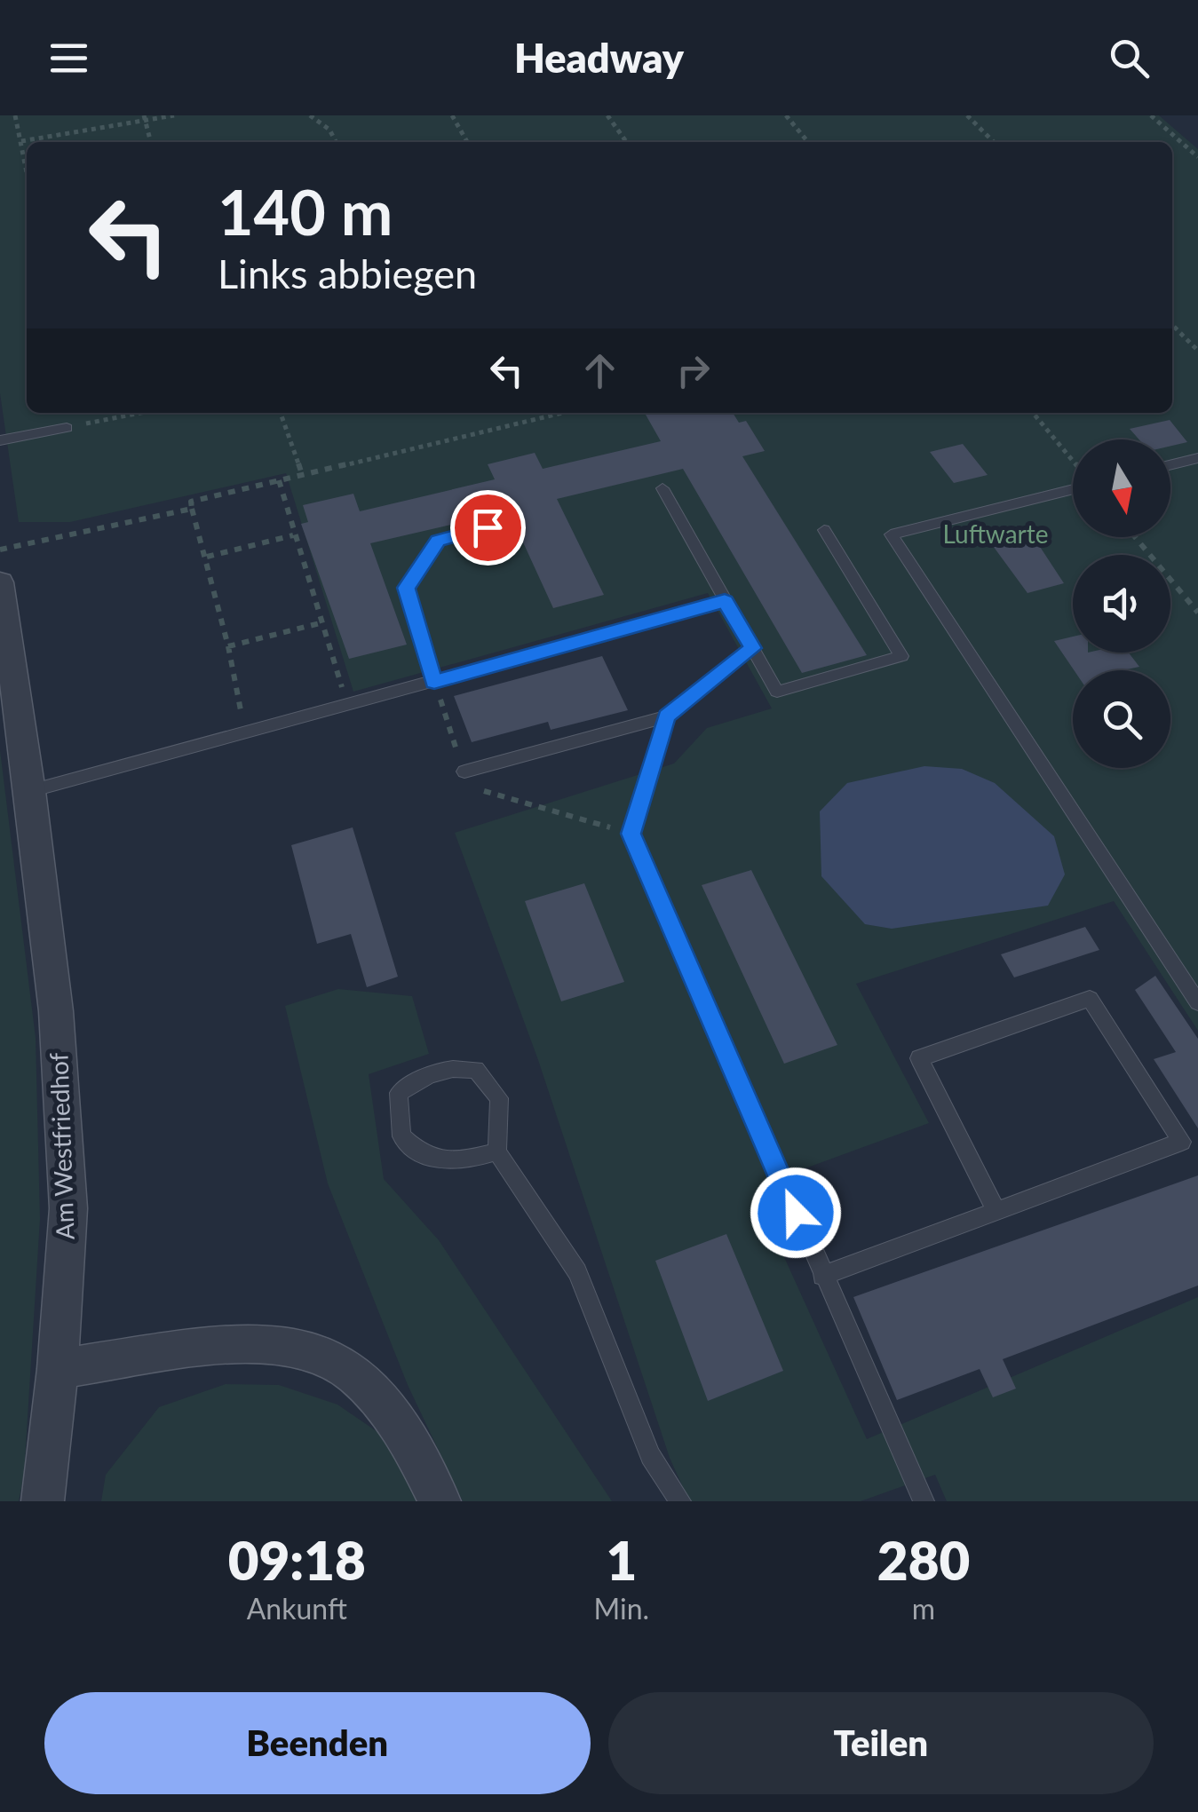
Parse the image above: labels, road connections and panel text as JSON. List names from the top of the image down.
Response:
{
  "streets": {
    "street": ["Am Westfriedhof"]
  },
  "parks": ["Luftwarte"],
  "north": "bottom",
  "page": {
    "header": "Headway",
    "turn": ["140 m", "Links abbiegen"],
    "eta": [
      "09:18",
      "Ankunft",
      "1",
      "Min.",
      "280",
      "m"
    ],
    "buttons": ["Beenden", "Teilen"]
  }
}
